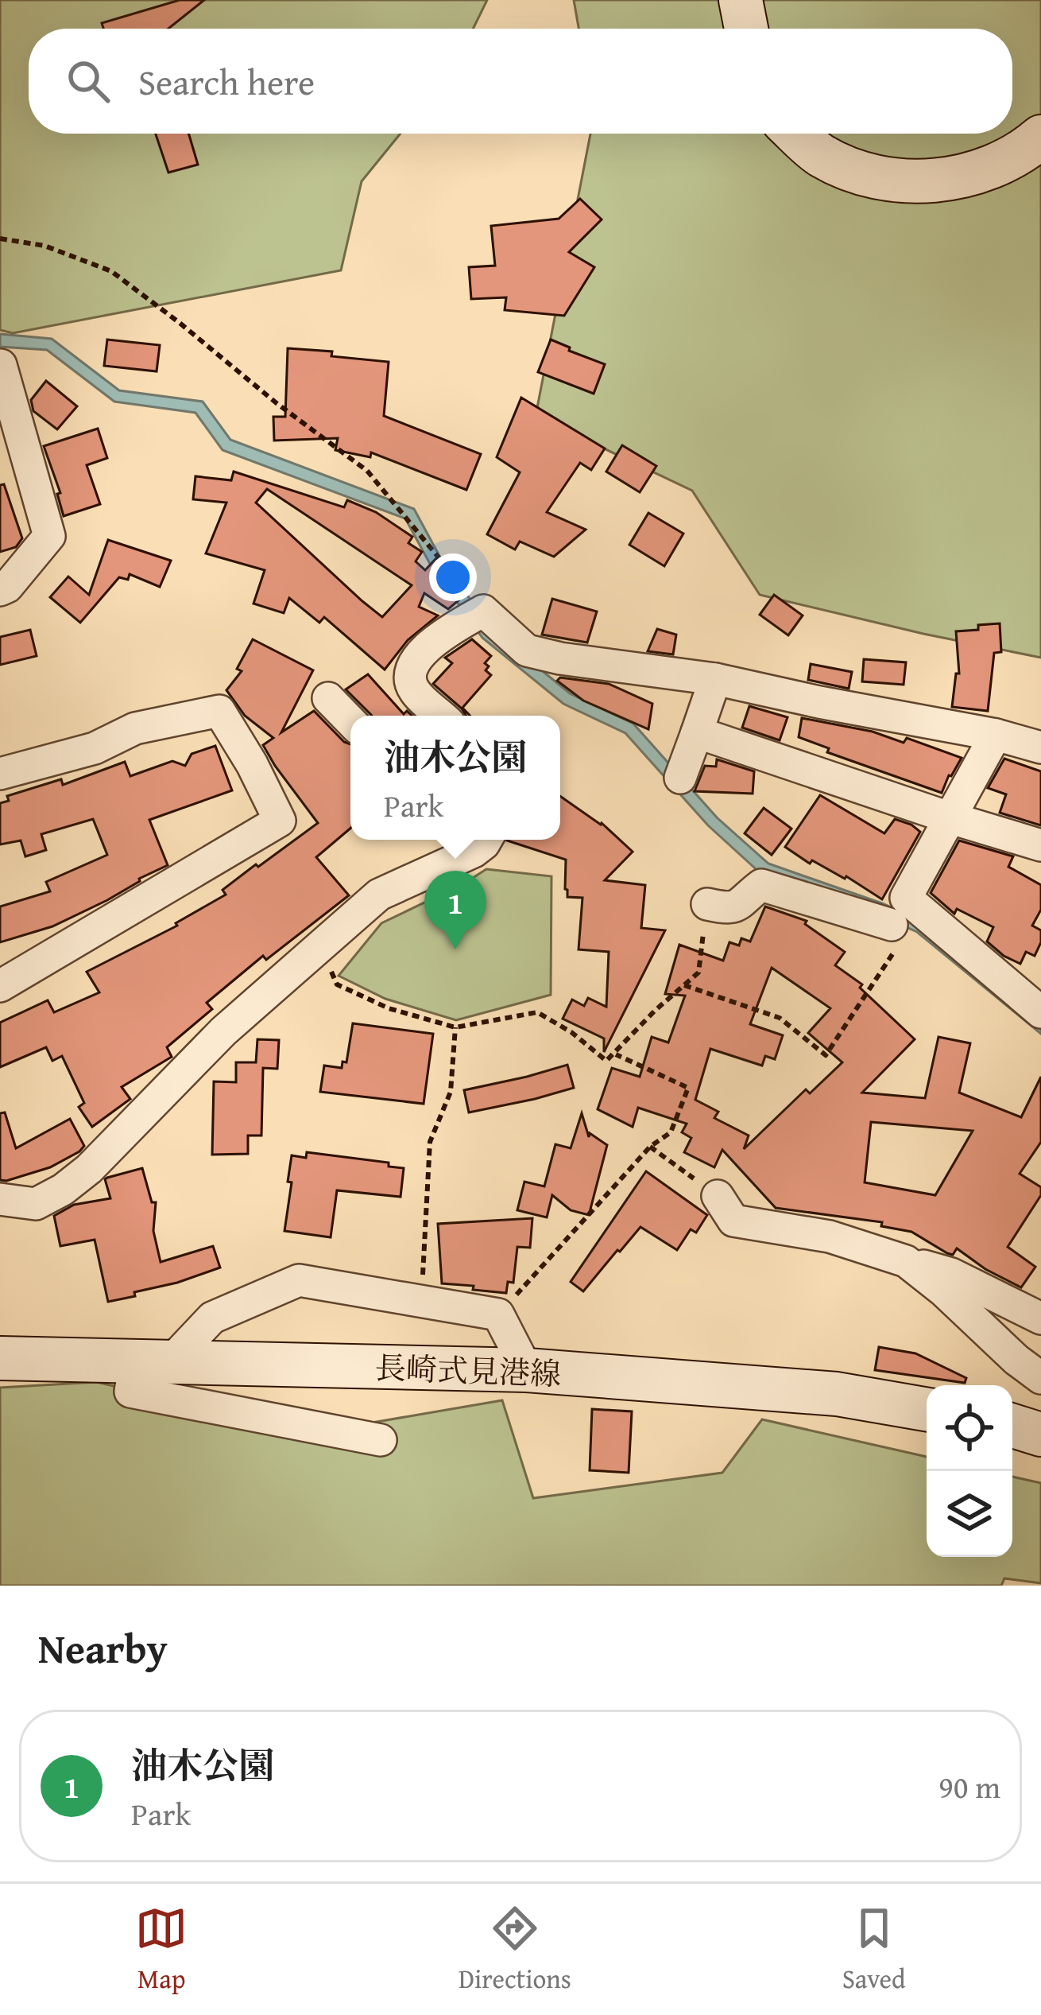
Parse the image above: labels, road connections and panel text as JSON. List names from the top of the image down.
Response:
{
  "streets": {
    "main road": ["長崎式見港線"]
  },
  "page": {
    "search": "Search here",
    "popup": ["油木公園", "Park"],
    "pins": "1",
    "heading": "Nearby",
    "list": [
      {
        "mark": "1",
        "name": "油木公園",
        "note": "Park",
        "value": "90 m"
      }
    ],
    "nav": ["Map", "Directions", "Saved"]
  }
}
